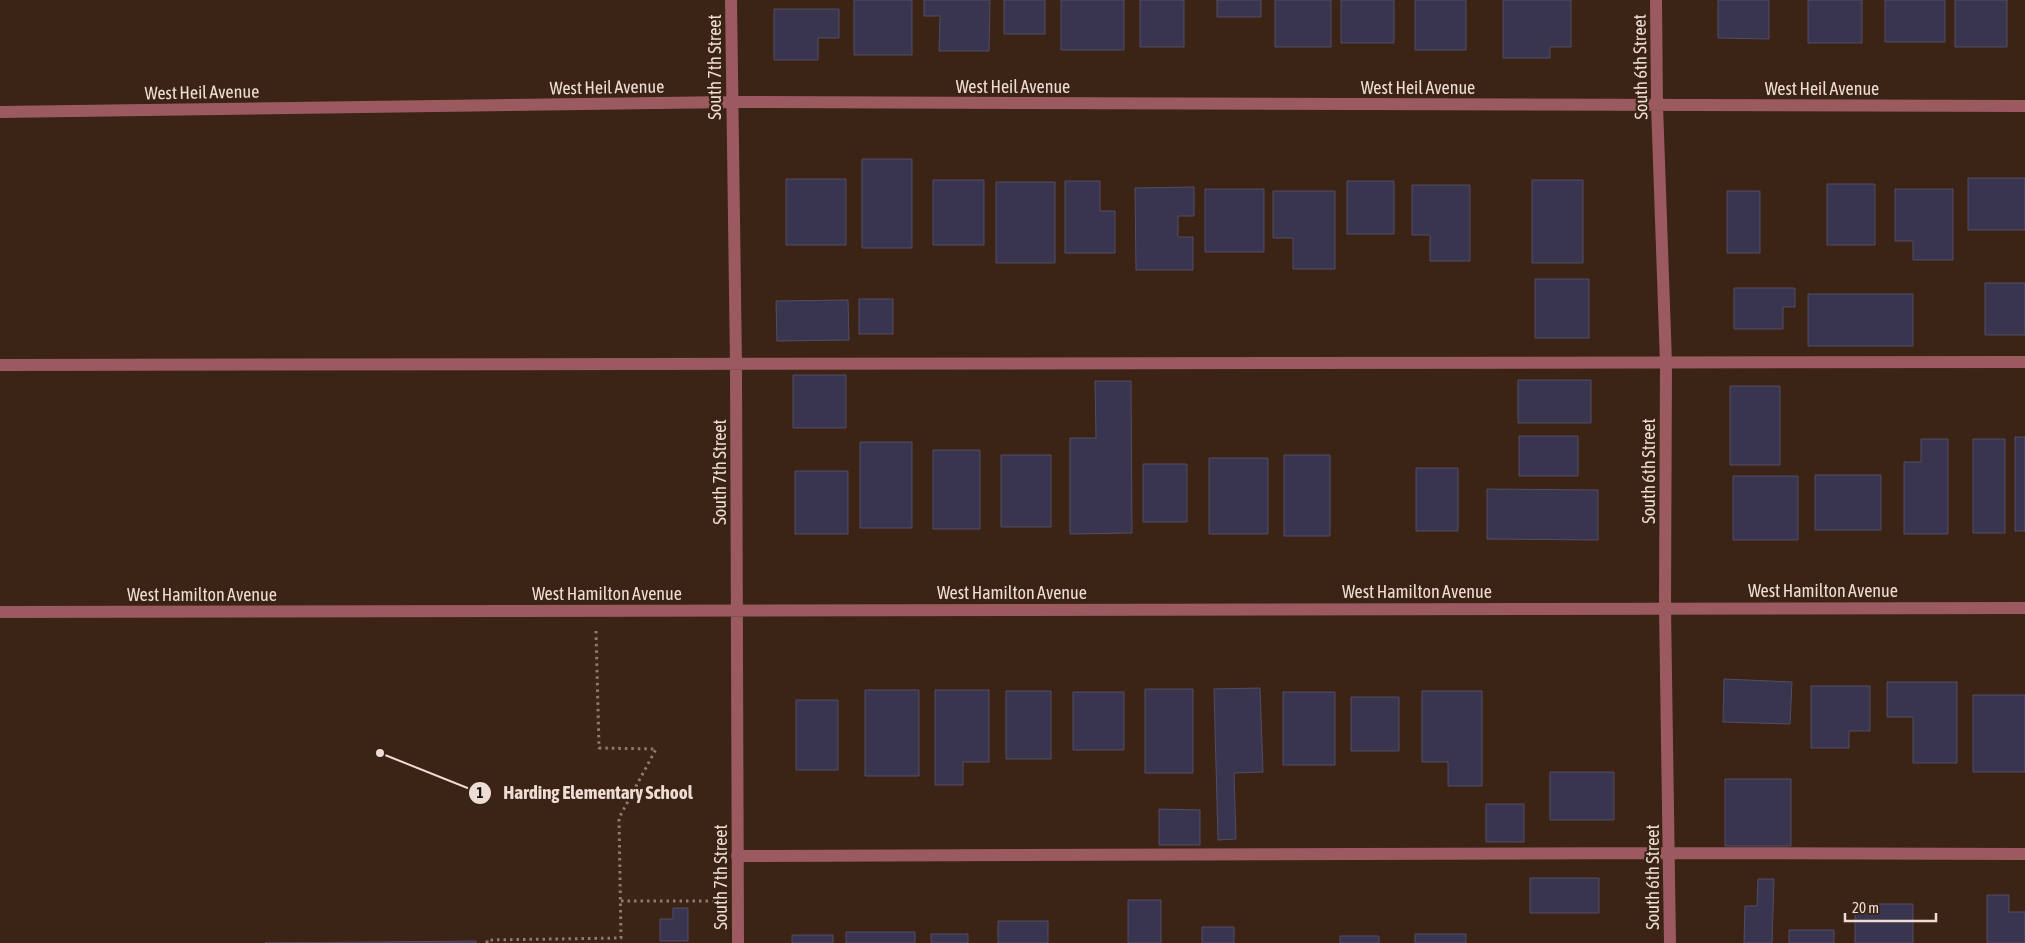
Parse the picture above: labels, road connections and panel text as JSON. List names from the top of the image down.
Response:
{
  "streets": {
    "street": [
      "South 7th Street",
      "South 6th Street",
      "West Heil Avenue",
      "West Hamilton Avenue"
    ]
  },
  "crossings": [
    ["South 7th Street", "West Heil Avenue"],
    ["South 7th Street", "West Hamilton Avenue"],
    ["South 6th Street", "West Heil Avenue"],
    ["South 6th Street", "West Hamilton Avenue"]
  ],
  "places": ["Harding Elementary School"],
  "scale_bar": "20 m"
}
